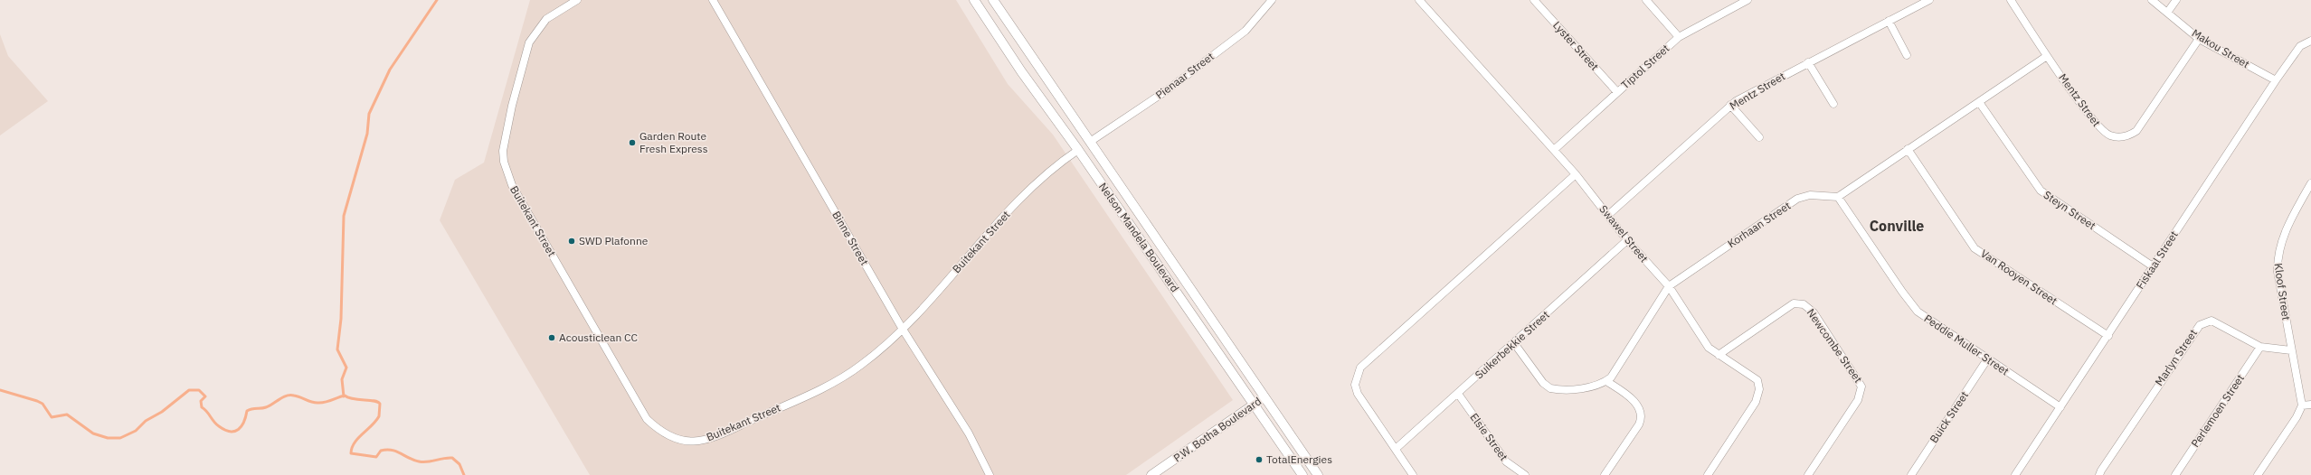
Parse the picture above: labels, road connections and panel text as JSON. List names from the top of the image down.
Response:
{
  "streets": {
    "street": [
      "Lyster Street",
      "Makou Street",
      "Tiptol Street",
      "Pienaar Street",
      "Mentz Street",
      "Steyn Street",
      "Buitekant Street",
      "Korhaan Street",
      "Swawel Street",
      "Nelson Mandela Boulevard",
      "Binne Street",
      "Fiskaal Street",
      "Van Rooyen Street",
      "Kloof Street",
      "Suikerbekkie Street",
      "Peddie Muller Street",
      "Newcombe Street",
      "Marlyn Street",
      "Perlemoen Street",
      "Buick Street",
      "P.W. Botha Boulevard",
      "Elsie Street"
    ]
  },
  "crossings": [
    ["Lyster Street", "Tiptol Street"],
    ["Makou Street", "Mentz Street"],
    ["Makou Street", "Fiskaal Street"],
    ["Tiptol Street", "Swawel Street"],
    ["Pienaar Street", "Nelson Mandela Boulevard"],
    ["Mentz Street", "Swawel Street"],
    ["Steyn Street", "Fiskaal Street"],
    ["Buitekant Street", "Nelson Mandela Boulevard"],
    ["Buitekant Street", "Binne Street"],
    ["Korhaan Street", "Swawel Street"],
    ["Korhaan Street", "Peddie Muller Street"],
    ["Swawel Street", "Suikerbekkie Street"],
    ["Swawel Street", "Newcombe Street"],
    ["Nelson Mandela Boulevard", "P.W. Botha Boulevard"],
    ["Fiskaal Street", "Van Rooyen Street"],
    ["Fiskaal Street", "Peddie Muller Street"],
    ["Kloof Street", "Marlyn Street"],
    ["Suikerbekkie Street", "Elsie Street"],
    ["Peddie Muller Street", "Buick Street"],
    ["Marlyn Street", "Perlemoen Street"]
  ],
  "districts": ["Conville"],
  "places": [
    "Garden Route Fresh Express",
    "SWD Plafonne",
    "Acousticlean CC",
    "TotalEnergies"
  ]
}
